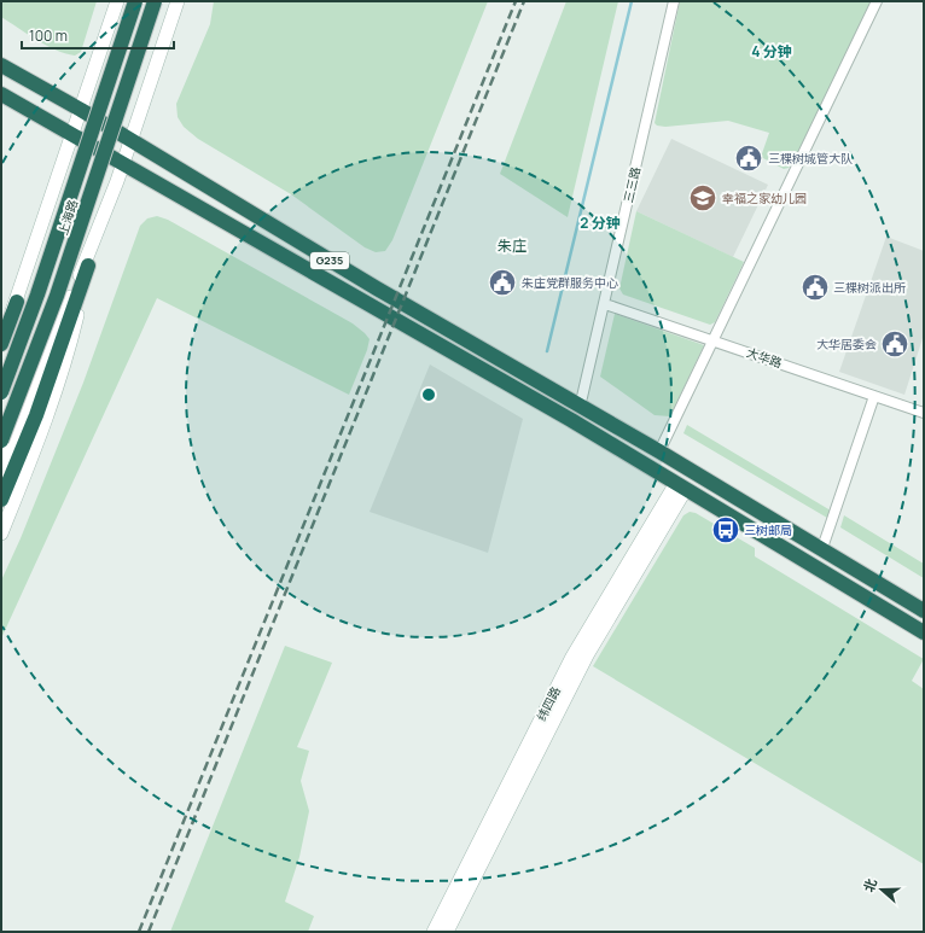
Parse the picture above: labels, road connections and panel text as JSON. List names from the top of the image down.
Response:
{
  "streets": {
    "highway": ["上海路", "G235"],
    "street": ["三三路", "大华路", "纬四路"]
  },
  "crossings": [
    ["三三路", "大华路"],
    ["上海路", "G235"],
    ["G235", "纬四路"]
  ],
  "districts": ["朱庄"],
  "places": {
    "public building": [
      "三棵树城管大队",
      "朱庄党群服务中心",
      "三棵树派出所",
      "大华居委会"
    ],
    "school or university": ["幸福之家幼儿园"],
    "bus stop": ["三树邮局"]
  },
  "scale_bar": "100 m",
  "north": "left",
  "rings": ["4 分钟", "2 分钟"]
}
